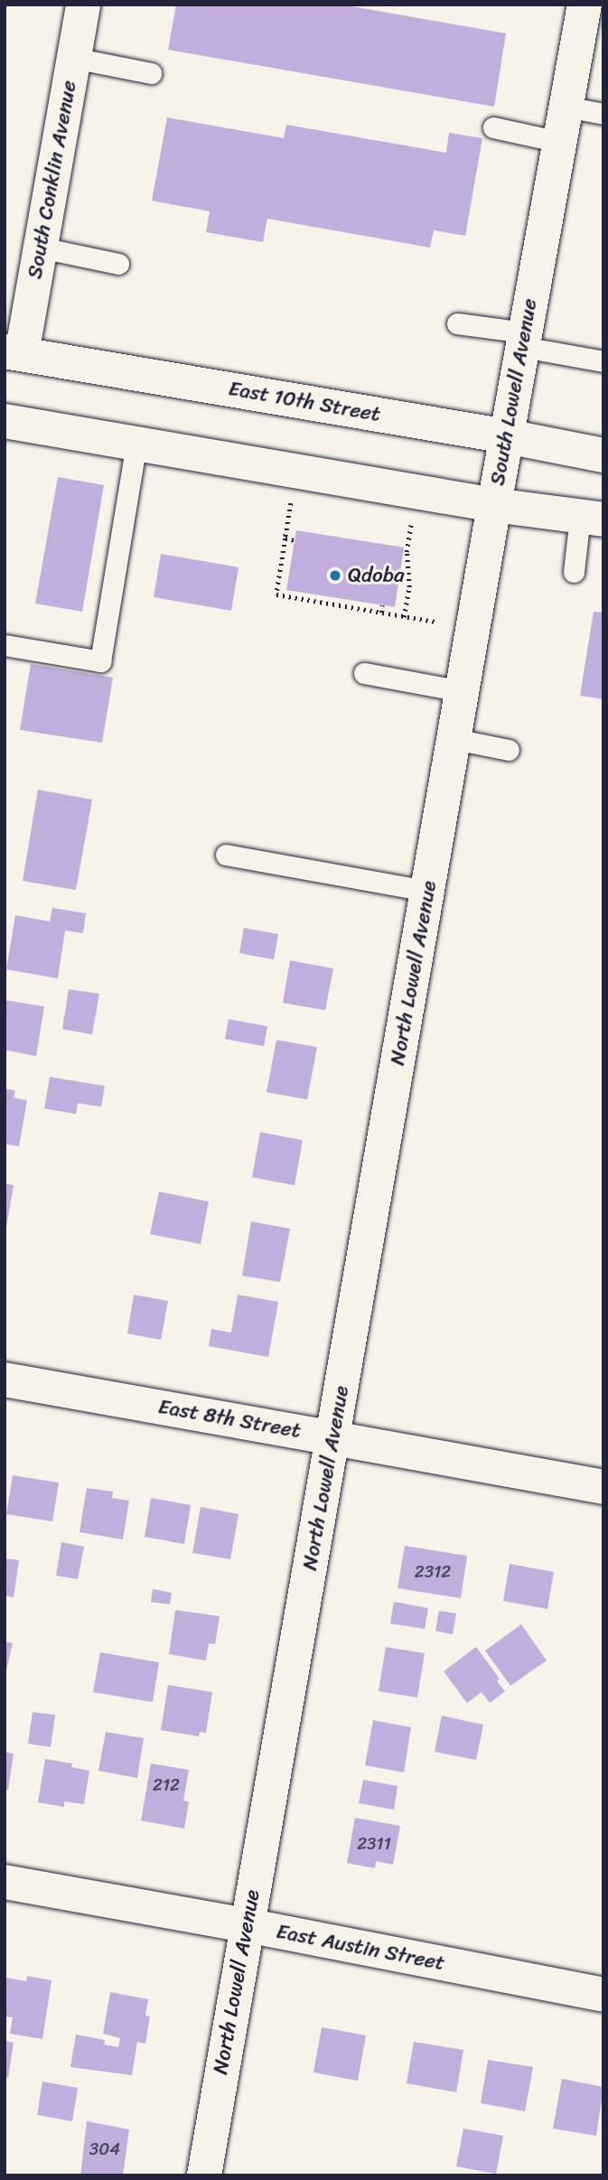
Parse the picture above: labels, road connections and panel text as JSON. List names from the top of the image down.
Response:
{
  "streets": {
    "street": [
      "South Conklin Avenue",
      "South Lowell Avenue",
      "East 10th Street",
      "North Lowell Avenue",
      "East 8th Street",
      "East Austin Street"
    ]
  },
  "crossings": [
    ["South Conklin Avenue", "East 10th Street"],
    ["South Lowell Avenue", "East 10th Street"],
    ["South Lowell Avenue", "North Lowell Avenue"],
    ["North Lowell Avenue", "East 8th Street"],
    ["North Lowell Avenue", "East Austin Street"]
  ],
  "places": ["Qdoba"],
  "house_numbers": [
    "2312",
    "212",
    "2311",
    "304"
  ]
}
